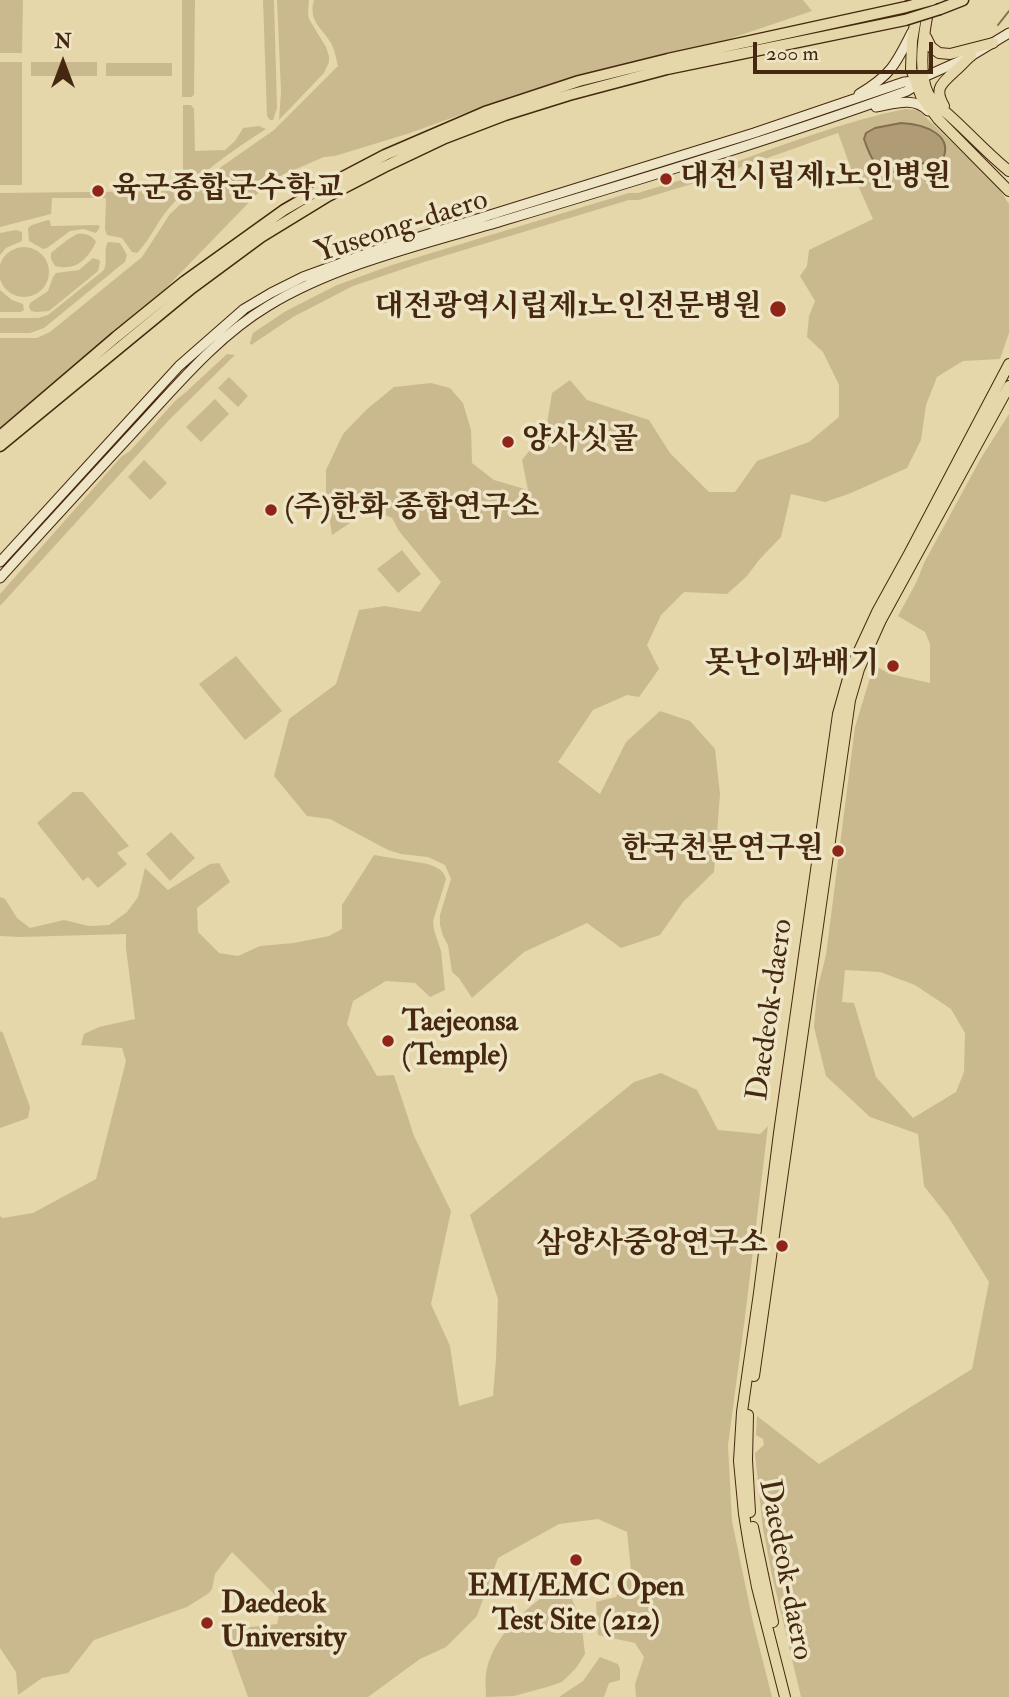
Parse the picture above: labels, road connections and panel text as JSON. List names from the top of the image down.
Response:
{
  "streets": {
    "main road": ["Yuseong-daero", "Daedeok-daero"]
  },
  "places": [
    "대전시립제1노인병원",
    "육군종합군수학교",
    "대전광역시립제1노인전문병원",
    "양사싯골",
    "(주)한화 종합연구소",
    "못난이꽈배기",
    "한국천문연구원",
    "Taejeonsa (Temple)",
    "삼양사중앙연구소",
    "EMI/EMC Open Test Site (212)",
    "Daedeok University"
  ],
  "scale_bar": "200 m",
  "north": "top"
}
